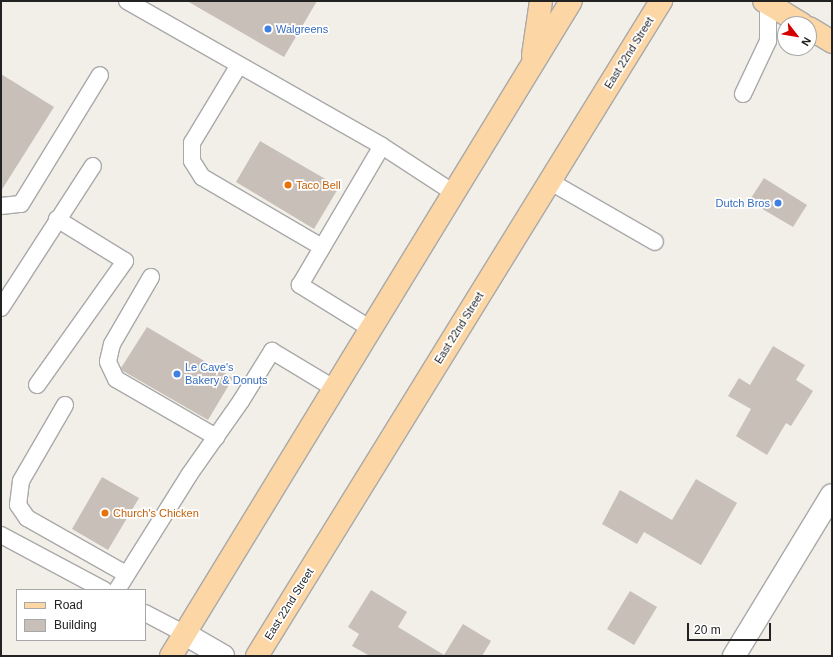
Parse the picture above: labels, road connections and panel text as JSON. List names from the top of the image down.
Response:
{
  "streets": {
    "main road": ["East 22nd Street"]
  },
  "places": [
    "Walgreens",
    "Taco Bell",
    "Dutch Bros",
    "Le Cave's Bakery & Donuts",
    "Church's Chicken"
  ],
  "legend": ["Road", "Building"],
  "scale_bar": "20 m",
  "north": "bottom right"
}
